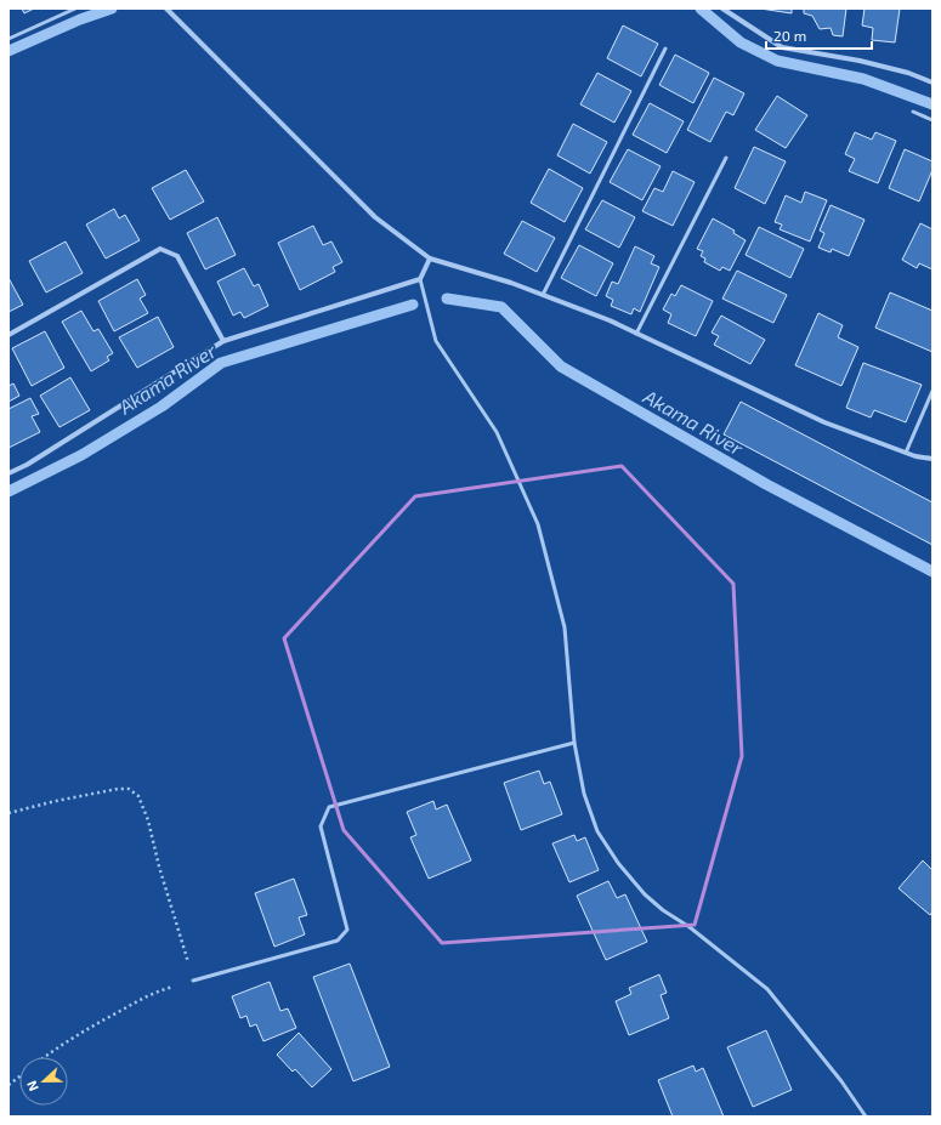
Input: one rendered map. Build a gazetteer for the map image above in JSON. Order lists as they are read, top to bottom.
{
  "water": ["Akama River"],
  "scale_bar": "20 m",
  "north": "left"
}
